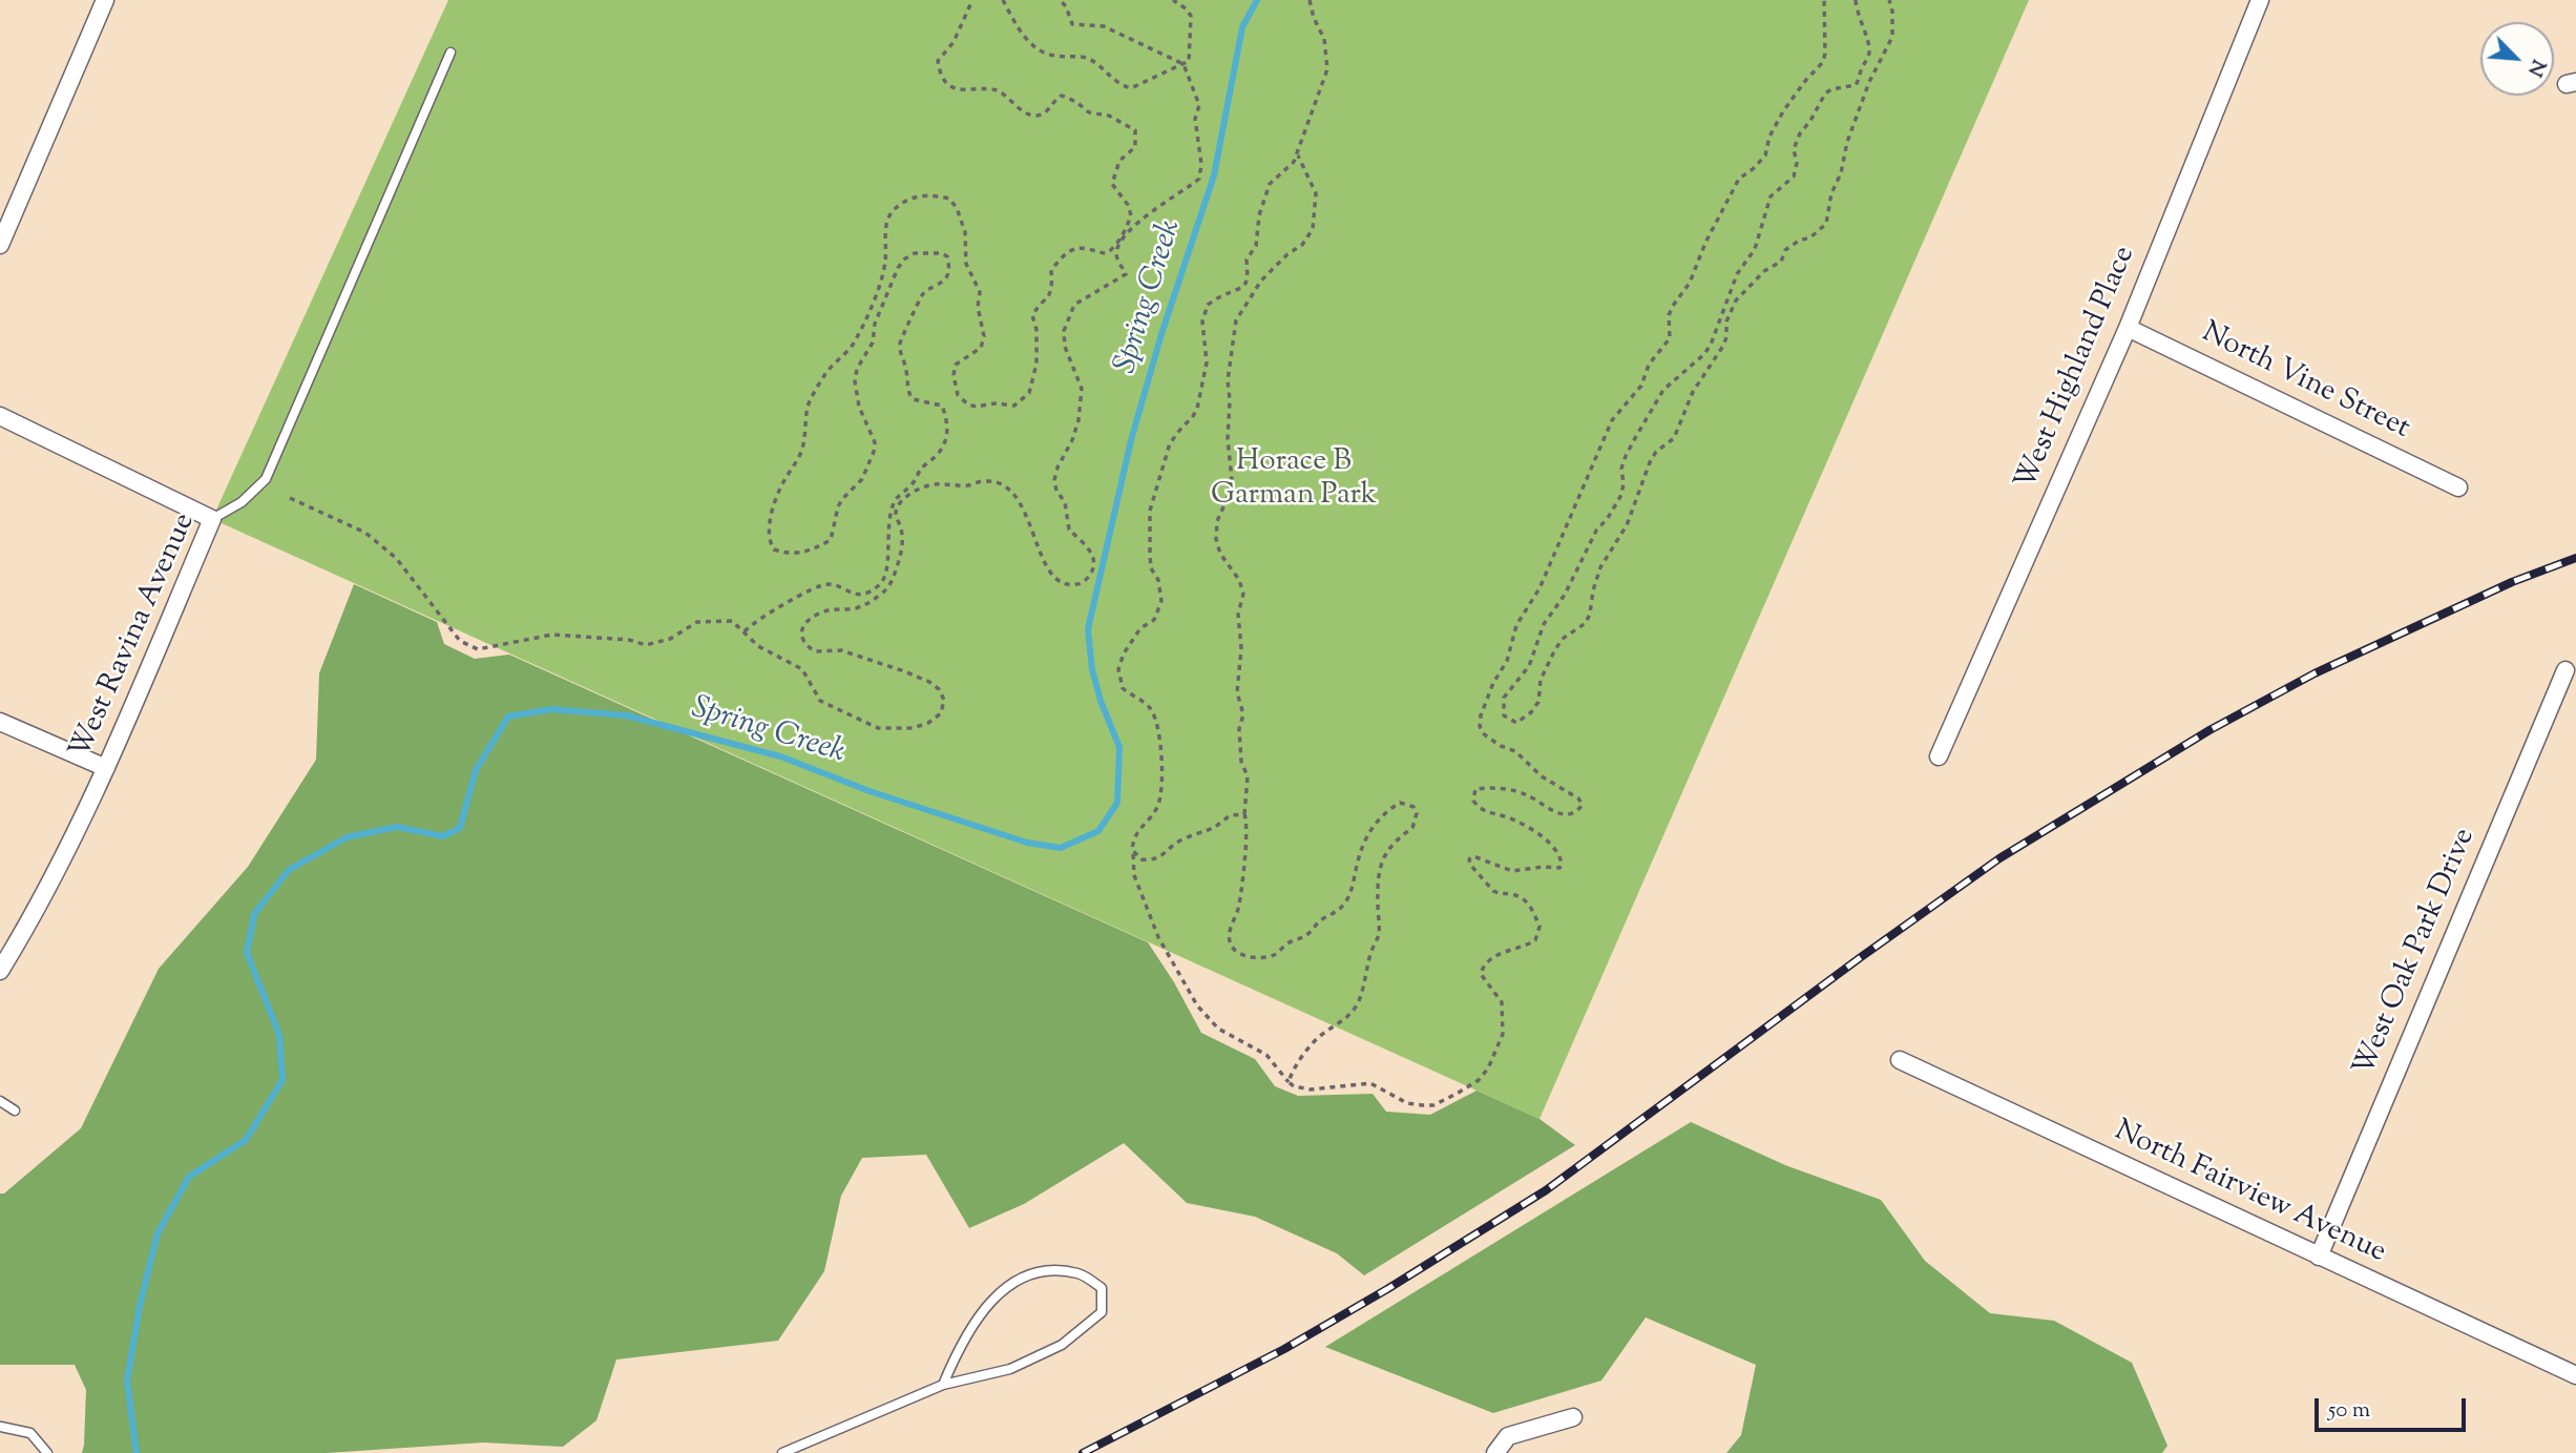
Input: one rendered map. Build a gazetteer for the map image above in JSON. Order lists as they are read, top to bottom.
{
  "streets": {
    "street": [
      "West Highland Place",
      "North Vine Street",
      "West Ravina Avenue",
      "West Oak Park Drive",
      "North Fairview Avenue"
    ]
  },
  "crossings": [
    ["West Highland Place", "North Vine Street"],
    ["West Oak Park Drive", "North Fairview Avenue"]
  ],
  "water": ["Spring Creek"],
  "parks": ["Horace B Garman Park"],
  "scale_bar": "50 m",
  "north": "bottom right"
}
